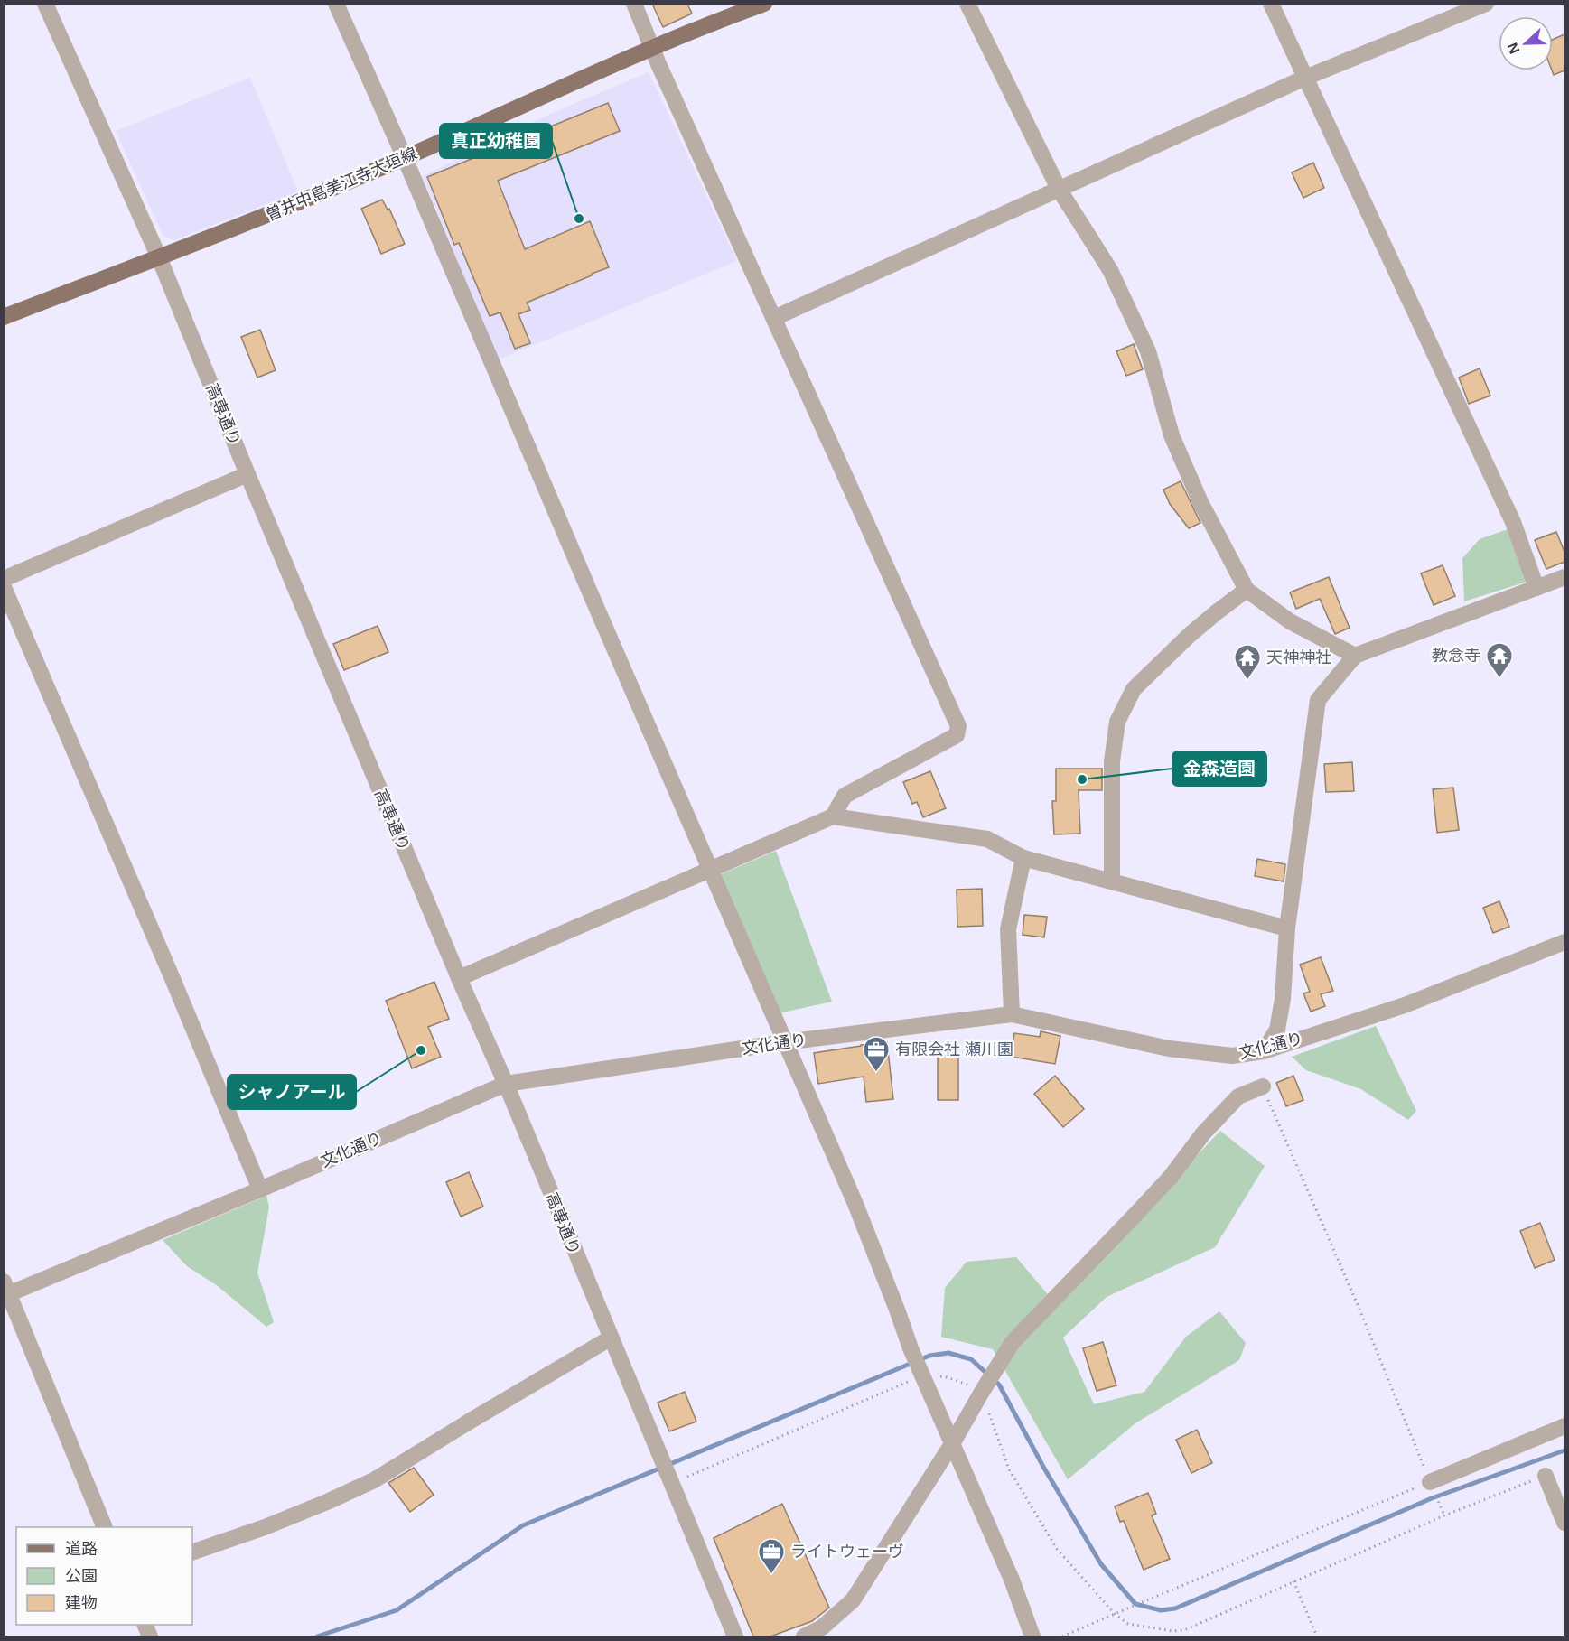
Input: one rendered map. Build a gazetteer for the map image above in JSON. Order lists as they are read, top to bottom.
{
  "streets": {
    "main road": ["曽井中島美江寺大垣線"],
    "street": ["高専通り", "文化通り"]
  },
  "crossings": [
    ["曽井中島美江寺大垣線", "高専通り"],
    ["高専通り", "文化通り"]
  ],
  "places": {
    "other": ["真正幼稚園", "金森造園", "シャノアール"],
    "temple": ["教念寺", "天神神社"],
    "office": ["有限会社 瀬川園", "ライトウェーヴ"]
  },
  "legend": ["道路", "公園", "建物"],
  "north": "left"
}
